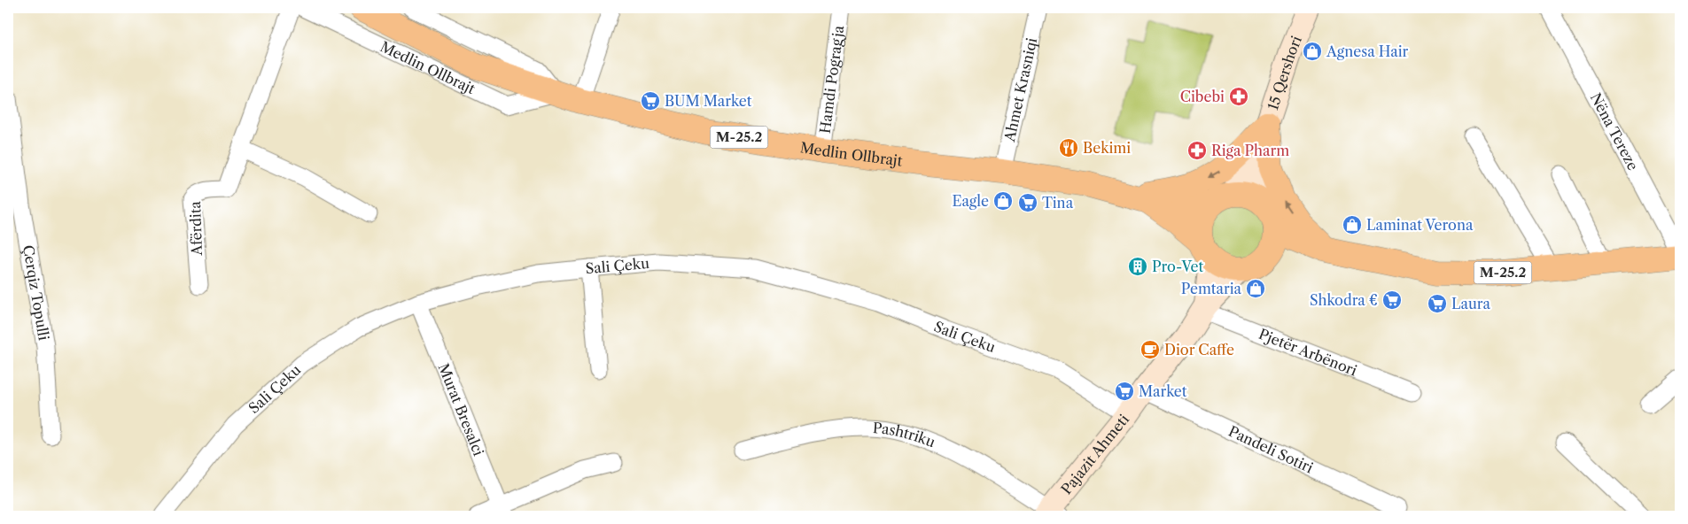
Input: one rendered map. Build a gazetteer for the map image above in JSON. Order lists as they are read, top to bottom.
{
  "streets": {
    "main road": ["Medlin Ollbrajt", "Nëna Tereze", "M-25.2"],
    "street": [
      "15 Qershori",
      "Hamdi Pogragja",
      "Ahmet Krasniqi",
      "Afërdita",
      "Sali Çeku",
      "Çerqiz Topulli",
      "Pjetër Arbënori",
      "Murat Bresalci",
      "Pashtriku",
      "Pandeli Sotiri",
      "Pajazit Ahmeti"
    ]
  },
  "crossings": [
    ["Medlin Ollbrajt", "15 Qershori"],
    ["Medlin Ollbrajt", "Hamdi Pogragja"],
    ["Medlin Ollbrajt", "Ahmet Krasniqi"],
    ["Medlin Ollbrajt", "Nëna Tereze"],
    ["Medlin Ollbrajt", "M-25.2"],
    ["Medlin Ollbrajt", "Pajazit Ahmeti"],
    ["15 Qershori", "Nëna Tereze"],
    ["15 Qershori", "M-25.2"],
    ["15 Qershori", "Pajazit Ahmeti"],
    ["Nëna Tereze", "M-25.2"],
    ["Nëna Tereze", "Pajazit Ahmeti"],
    ["M-25.2", "Pajazit Ahmeti"],
    ["Sali Çeku", "Murat Bresalci"],
    ["Sali Çeku", "Pajazit Ahmeti"],
    ["Pjetër Arbënori", "Pajazit Ahmeti"],
    ["Pashtriku", "Pajazit Ahmeti"],
    ["Pandeli Sotiri", "Pajazit Ahmeti"]
  ],
  "places": {
    "shop": [
      "Agnesa Hair",
      "Eagle",
      "Laminat Verona",
      "Pemtaria"
    ],
    "pharmacy": ["Cibebi", "Riga Pharm"],
    "supermarket": [
      "BUM Market",
      "Tina",
      "Shkodra €",
      "Laura",
      "Market"
    ],
    "restaurant": ["Bekimi"],
    "building": ["Pro-Vet"],
    "cafe": ["Dior Caffe"]
  }
}
